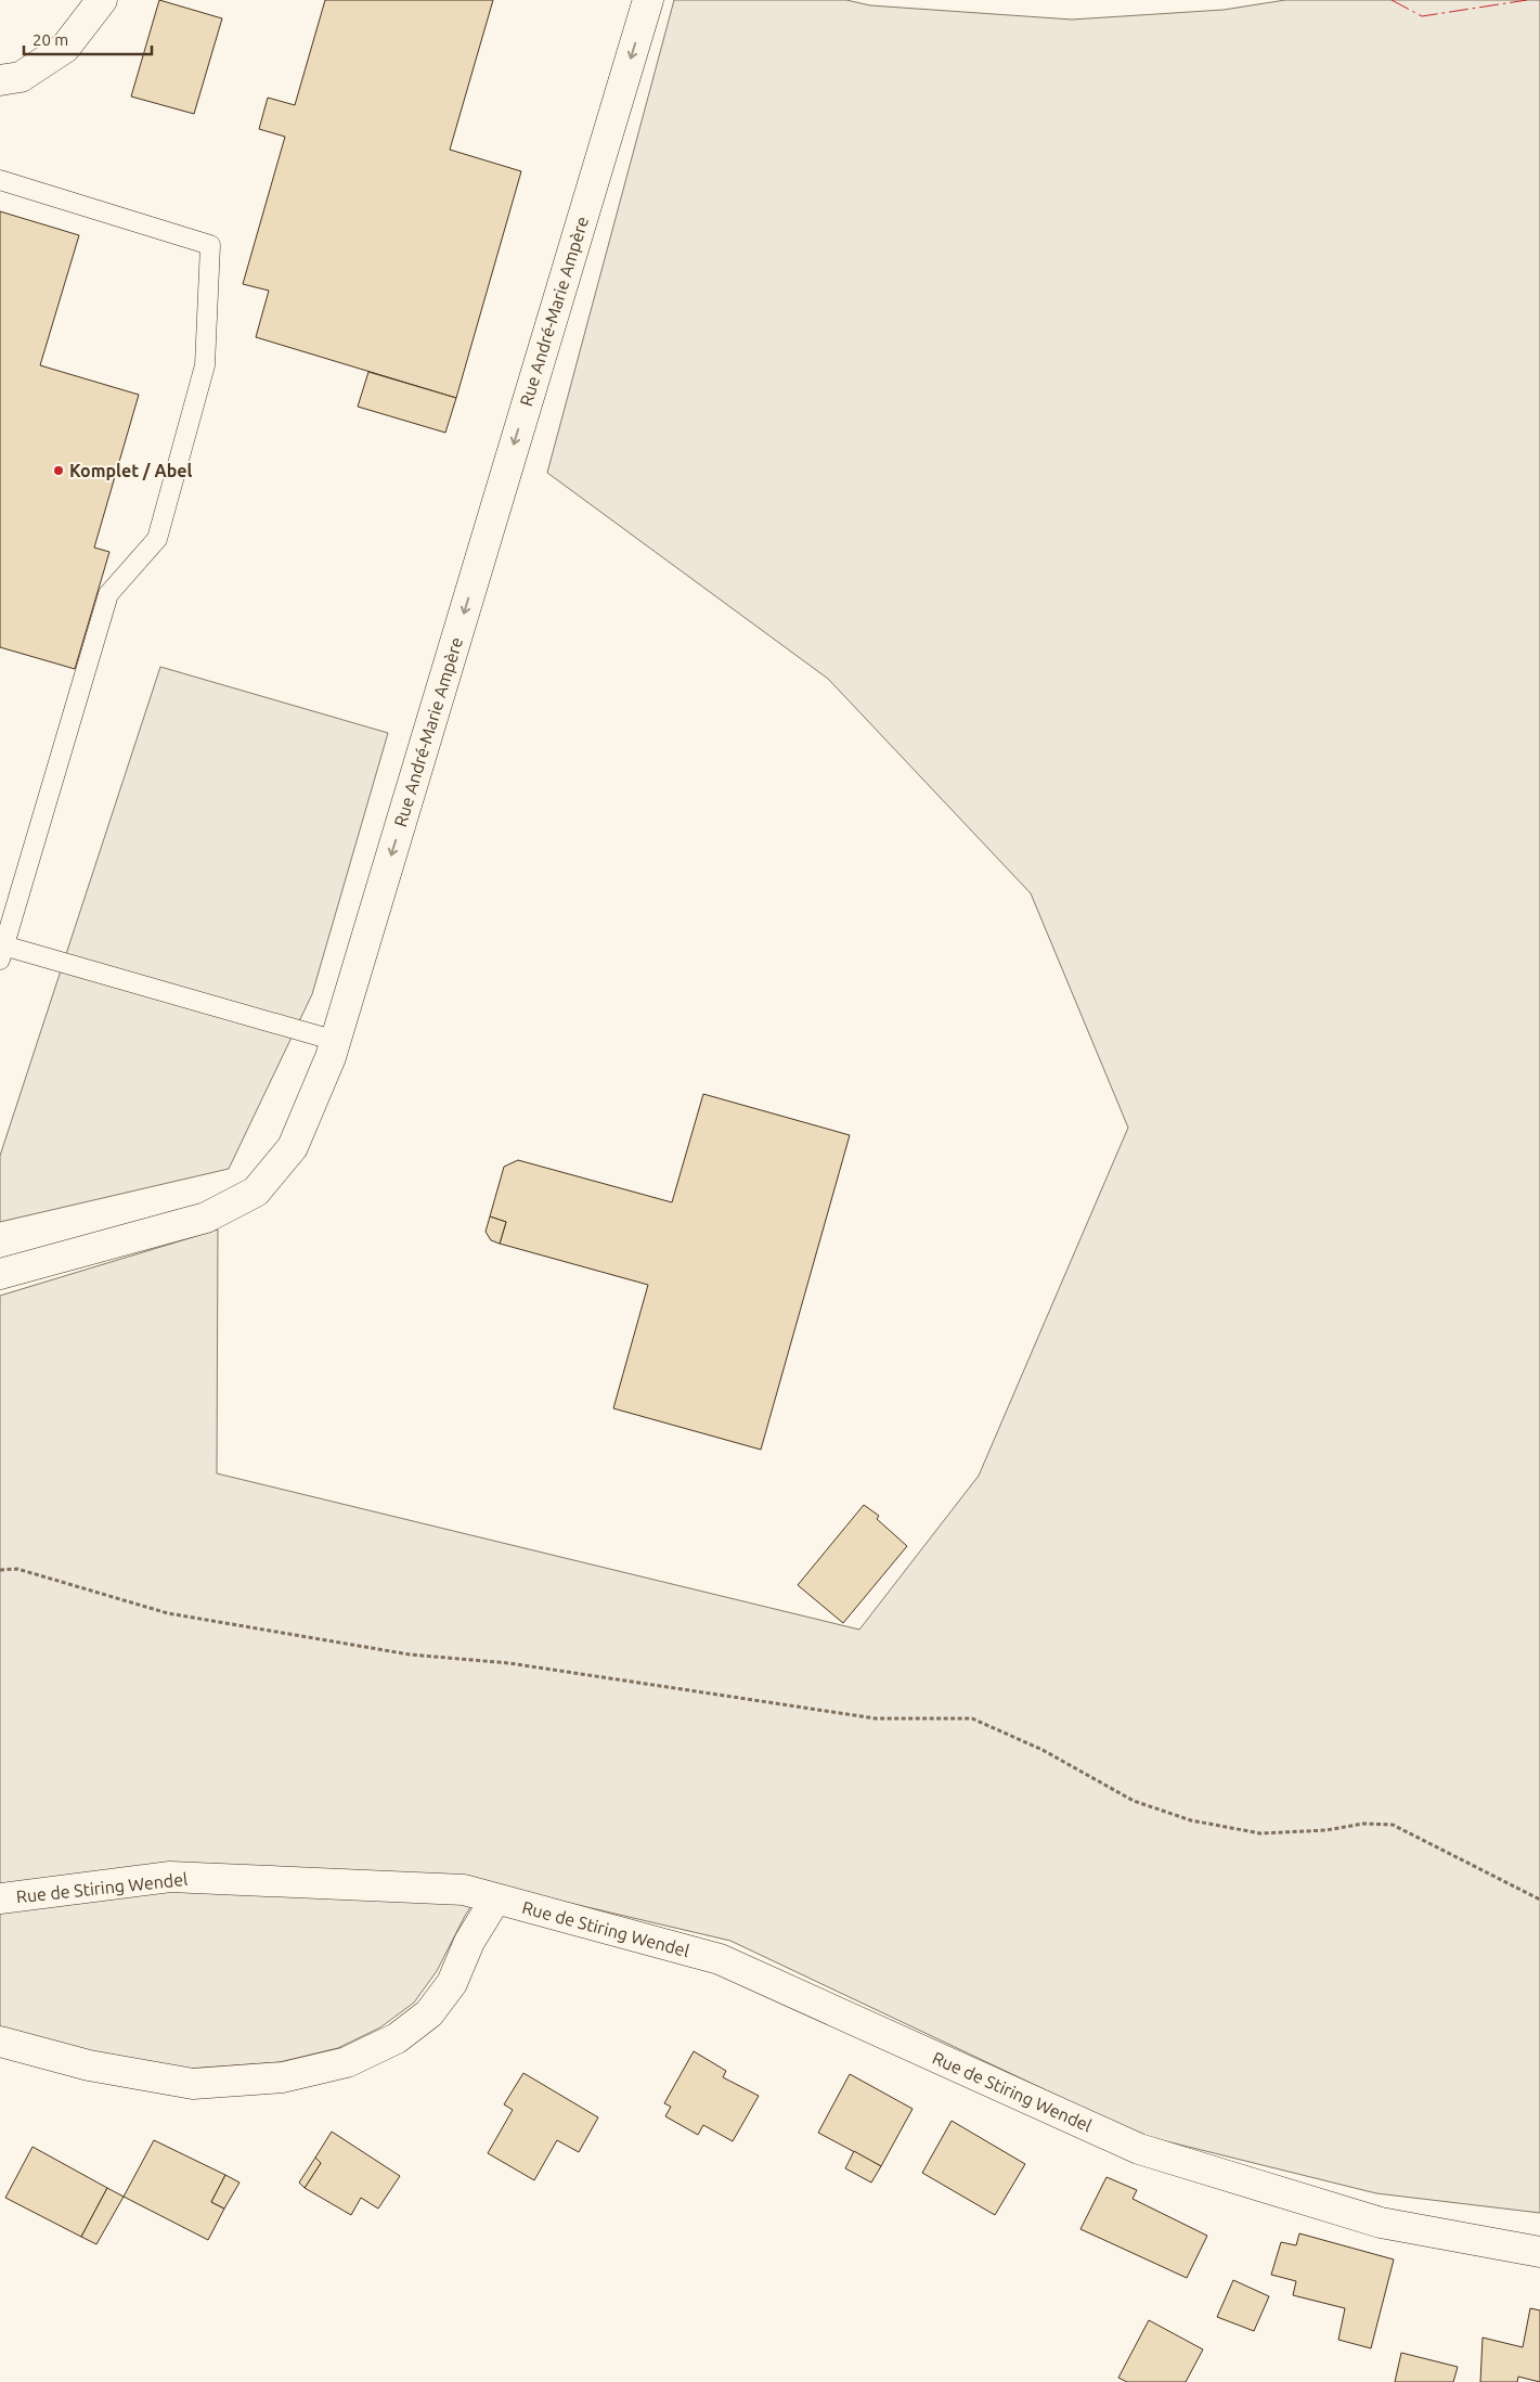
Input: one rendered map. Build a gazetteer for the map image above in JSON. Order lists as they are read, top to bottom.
{
  "streets": {
    "street": ["Rue André-Marie Ampère", "Rue de Stiring Wendel"]
  },
  "one_way": ["Rue André-Marie Ampère"],
  "places": ["Komplet / Abel"],
  "scale_bar": "20 m"
}
